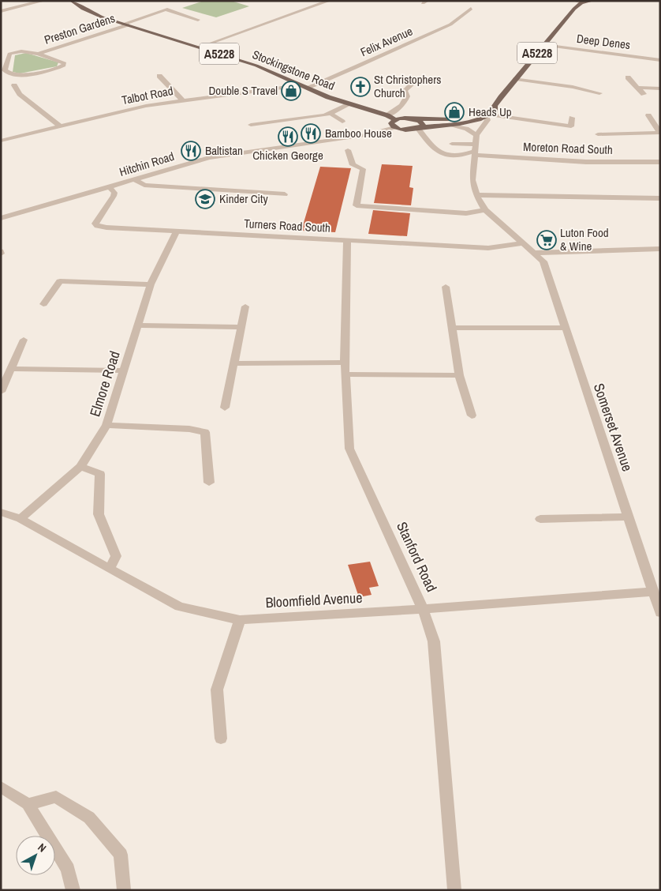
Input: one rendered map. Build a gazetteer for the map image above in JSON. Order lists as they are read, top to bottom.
{
  "streets": {
    "main road": ["A5228", "Stockingstone Road"],
    "street": [
      "Preston Gardens",
      "Felix Avenue",
      "Deep Denes",
      "Talbot Road",
      "Moreton Road South",
      "Hitchin Road",
      "Turners Road South",
      "Elmore Road",
      "Somerset Avenue",
      "Stanford Road",
      "Bloomfield Avenue"
    ]
  },
  "crossings": [
    ["Preston Gardens", "Stockingstone Road"],
    ["Felix Avenue", "Stockingstone Road"],
    ["Deep Denes", "A5228"],
    ["Stockingstone Road", "Talbot Road"],
    ["Hitchin Road", "Turners Road South"],
    ["Turners Road South", "Elmore Road"],
    ["Turners Road South", "Somerset Avenue"],
    ["Turners Road South", "Stanford Road"],
    ["Elmore Road", "Bloomfield Avenue"],
    ["Somerset Avenue", "Bloomfield Avenue"],
    ["Stanford Road", "Bloomfield Avenue"]
  ],
  "places": {
    "church": ["St Christophers Church"],
    "shop": ["Double S Travel", "Heads Up"],
    "restaurant": ["Bamboo House", "Chicken George", "Baltistan"],
    "school or university": ["Kinder City"],
    "supermarket": ["Luton Food & Wine"]
  },
  "north": "top right"
}
